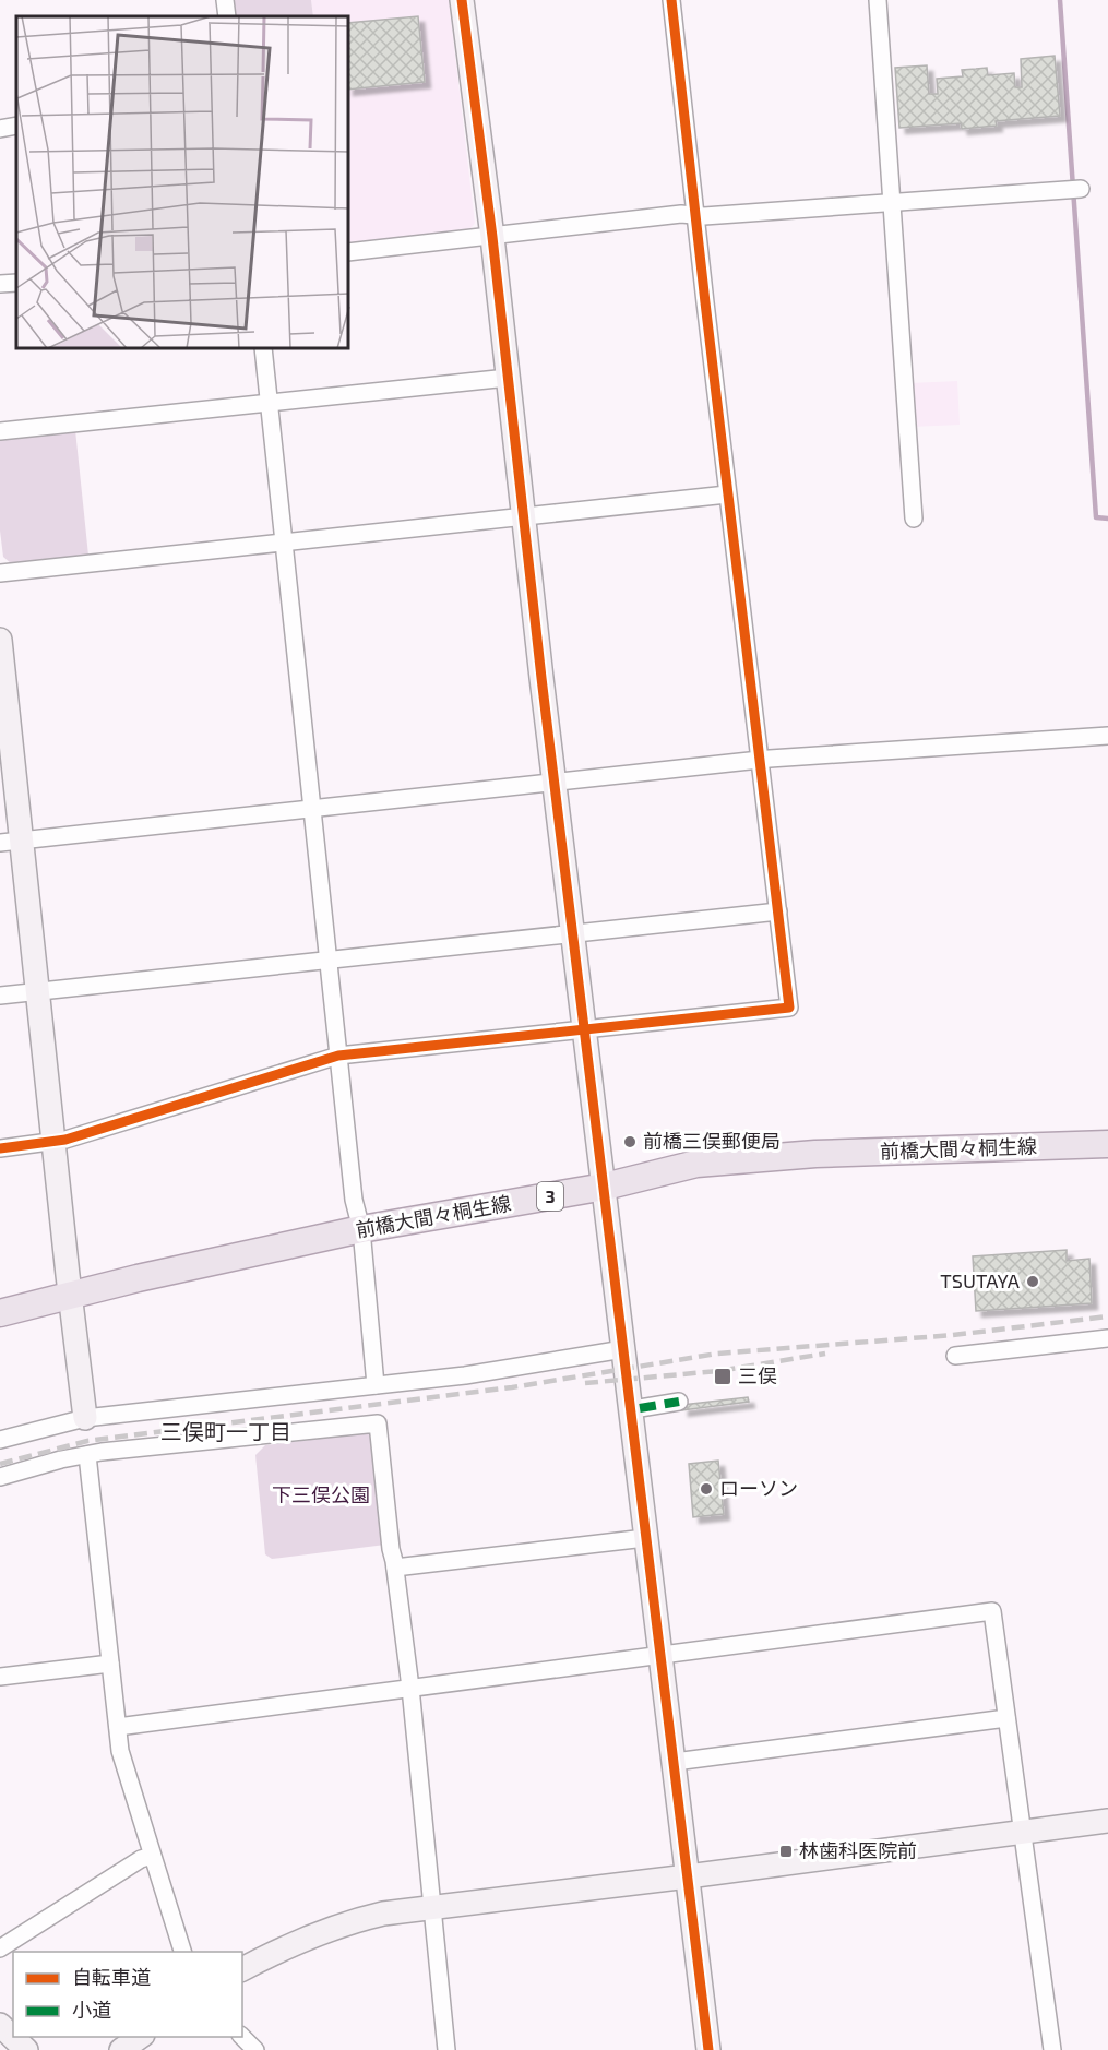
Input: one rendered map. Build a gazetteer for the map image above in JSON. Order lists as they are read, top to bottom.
{
  "streets": {
    "main road": ["前橋大間々桐生線", "3"]
  },
  "districts": ["三俣町一丁目"],
  "parks": ["下三俣公園"],
  "places": {
    "other": ["前橋三俣郵便局", "TSUTAYA", "ローソン"],
    "transit": ["三俣", "林歯科医院前"]
  },
  "legend": ["自転車道", "小道"]
}
